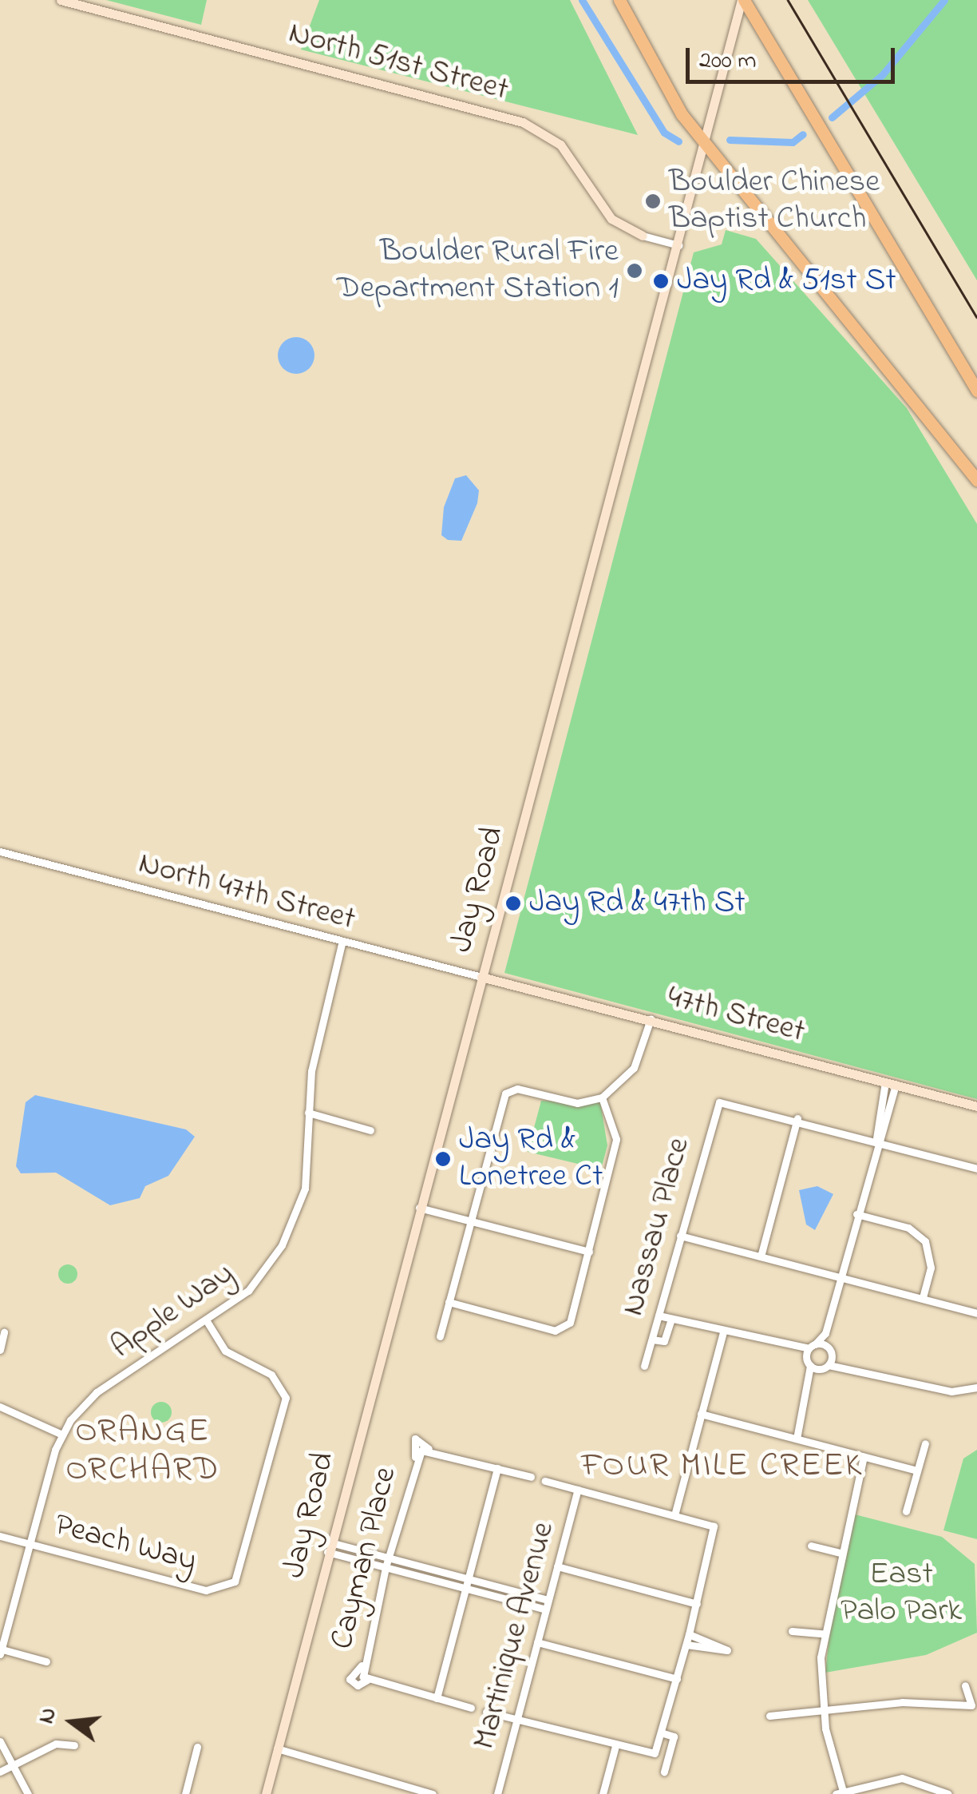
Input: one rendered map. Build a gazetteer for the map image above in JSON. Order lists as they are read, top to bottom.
{
  "streets": {
    "street": [
      "North 51st Street",
      "Jay Road",
      "North 47th Street",
      "47th Street",
      "Nassau Place",
      "Apple Way",
      "Peach Way",
      "Cayman Place",
      "Martinique Avenue"
    ]
  },
  "crossings": [
    ["North 51st Street", "Jay Road"],
    ["Jay Road", "North 47th Street"],
    ["Jay Road", "47th Street"],
    ["North 47th Street", "47th Street"],
    ["North 47th Street", "Apple Way"],
    ["Apple Way", "Peach Way"]
  ],
  "districts": ["ORANGE ORCHARD", "FOUR MILE CREEK"],
  "parks": ["East Palo Park"],
  "places": [
    "Boulder Chinese Baptist Church",
    "Boulder Rural Fire Department Station 1",
    "Jay Rd & 51st St",
    "Jay Rd & 47th St",
    "Jay Rd & Lonetree Ct"
  ],
  "scale_bar": "200 m",
  "north": "left"
}
